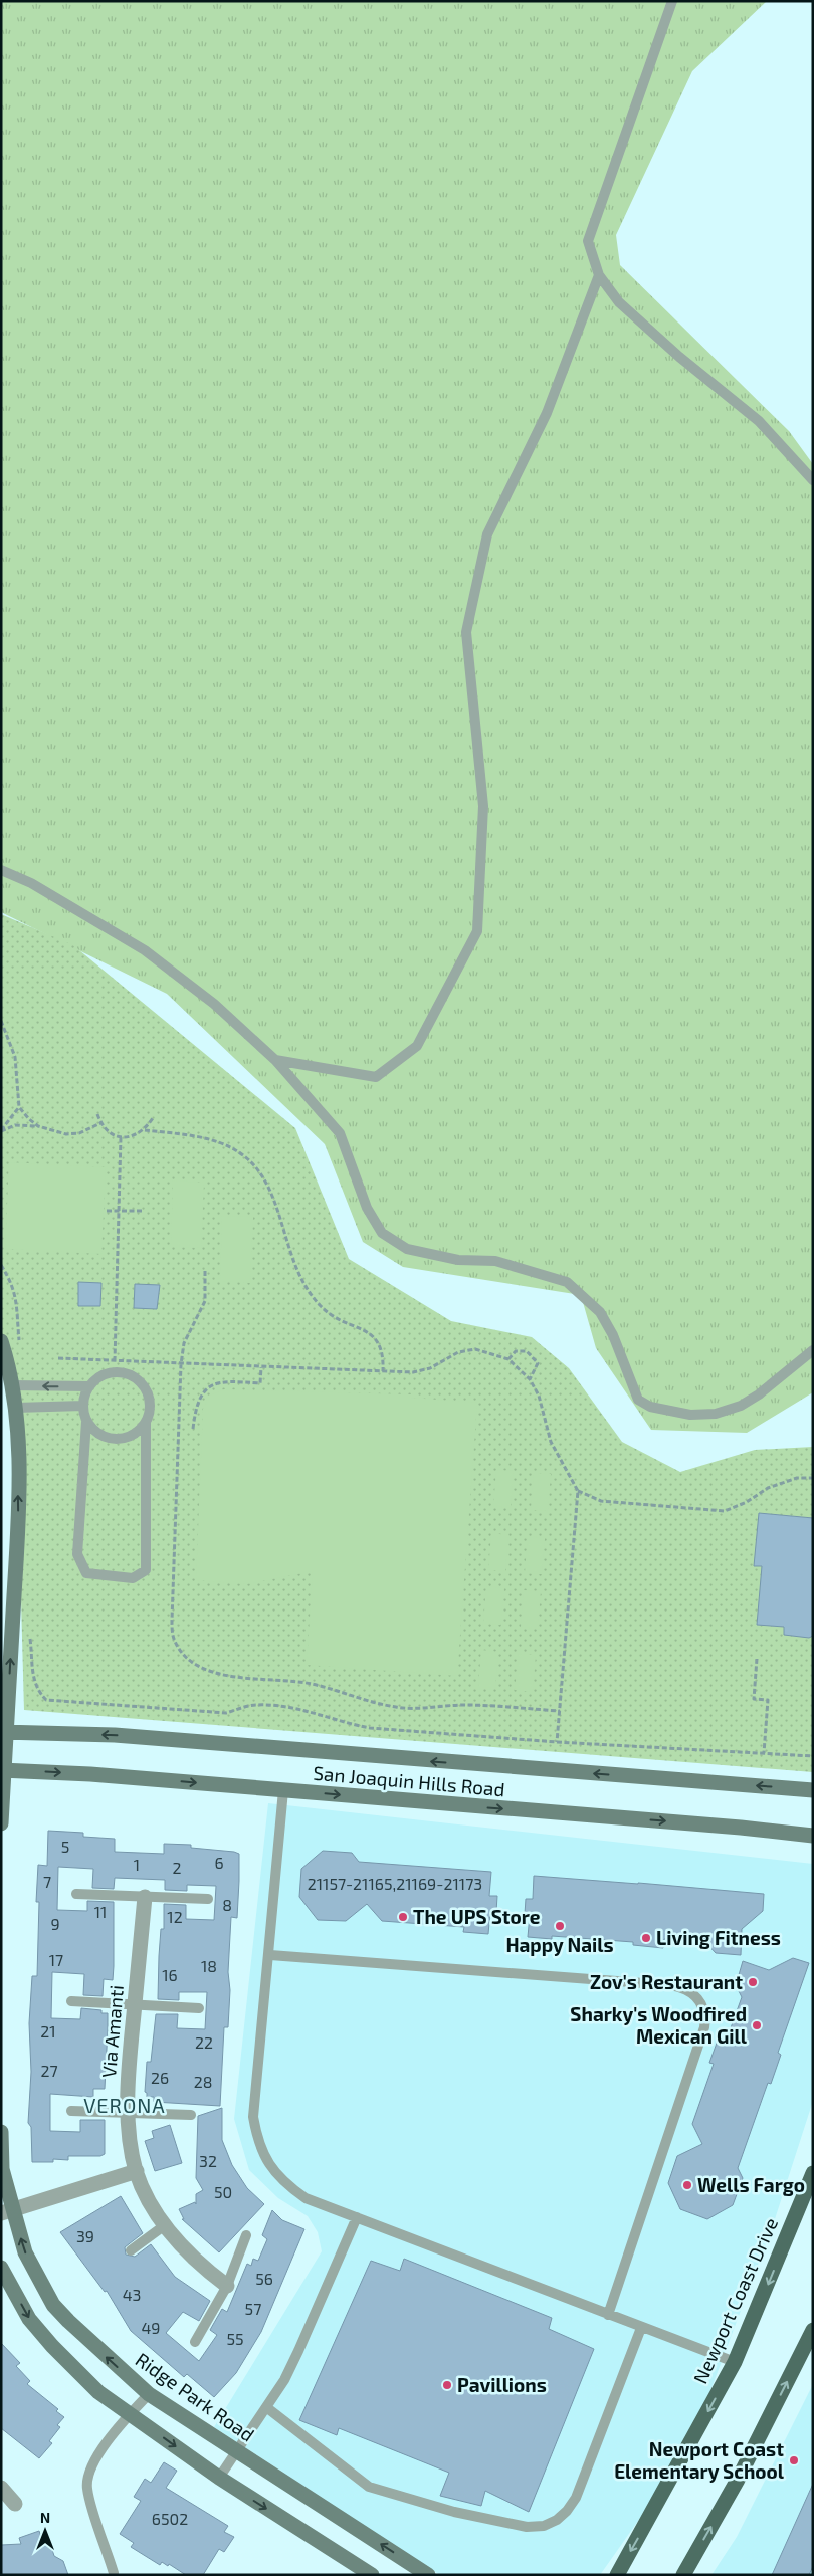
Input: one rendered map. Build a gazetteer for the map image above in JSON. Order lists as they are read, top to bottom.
{
  "streets": {
    "main road": ["Newport Coast Drive"],
    "street": ["San Joaquin Hills Road", "Via Amanti", "Ridge Park Road"]
  },
  "districts": ["VERONA"],
  "places": [
    "The UPS Store",
    "Happy Nails",
    "Living Fitness",
    "Zov's Restaurant",
    "Sharky's Woodfired Mexican Gill",
    "Wells Fargo",
    "Pavillions",
    "Newport Coast Elementary School"
  ],
  "house_numbers": [
    "5",
    "6",
    "1",
    "2",
    "7",
    "21157-21165,21169-21173",
    "8",
    "11",
    "12",
    "9",
    "17",
    "18",
    "16",
    "21",
    "22",
    "27",
    "26",
    "28",
    "32",
    "50",
    "39",
    "56",
    "43",
    "57",
    "49",
    "55",
    "6502"
  ],
  "north": "top"
}
